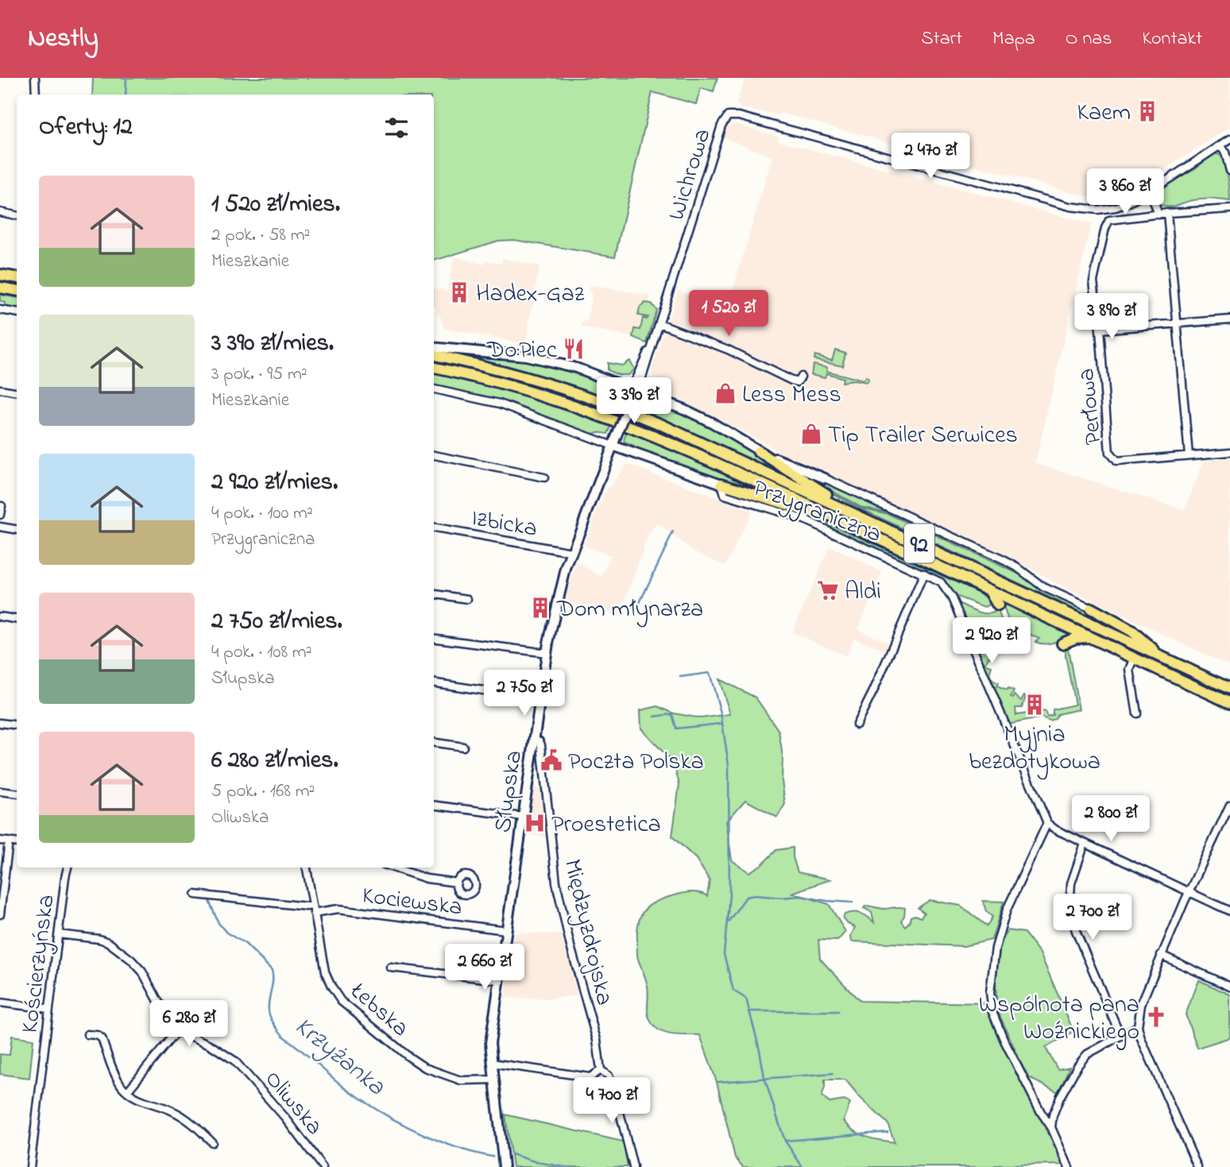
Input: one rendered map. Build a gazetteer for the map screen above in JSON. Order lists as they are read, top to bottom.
{
  "streets": {
    "main road": ["92"],
    "street": [
      "Wichrowa",
      "Perłowa",
      "Przygraniczna",
      "Izbicka",
      "Słupska",
      "Kociewska",
      "Międzyzdrojska",
      "Kościerzyńska",
      "Łebska",
      "Oliwska"
    ]
  },
  "crossings": [
    ["Wichrowa", "Słupska"],
    ["Izbicka", "Słupska"],
    ["Słupska", "Kociewska"],
    ["Słupska", "Międzyzdrojska"],
    ["Słupska", "Łebska"],
    ["Kociewska", "Łebska"],
    ["Kościerzyńska", "Oliwska"]
  ],
  "water": ["Krzyżanka"],
  "places": {
    "building": [
      "Kaem",
      "Hadex-Gaz",
      "Dom młynarza",
      "Myjnia bezdotykowa"
    ],
    "restaurant": ["Do:Piec"],
    "shop": ["Less Mess", "Tip Trailer Serwices"],
    "supermarket": ["Aldi"],
    "public building": ["Poczta Polska"],
    "hospital": ["Proestetica"],
    "church": ["Wspólnota pana Woźnickiego"]
  },
  "page": {
    "header": "Nestly",
    "nav": [
      "Start",
      "Mapa",
      "O nas",
      "Kontakt"
    ],
    "heading": "Oferty: 12",
    "price": [
      "2 470 zł",
      "3 860 zł",
      "1 520 zł",
      "3 890 zł",
      "3 390 zł",
      "2 920 zł",
      "2 750 zł",
      "2 800 zł",
      "2 700 zł",
      "2 660 zł",
      "6 280 zł",
      "4 700 zł"
    ],
    "list": [
      {
        "name": "1 520 zł/mies.",
        "note": "2 pok. · 58 m² · Mieszkanie"
      },
      {
        "name": "3 390 zł/mies.",
        "note": "3 pok. · 95 m² · Mieszkanie"
      },
      {
        "name": "2 920 zł/mies.",
        "note": "4 pok. · 100 m² · Przygraniczna"
      },
      {
        "name": "2 750 zł/mies.",
        "note": "4 pok. · 108 m² · Słupska"
      },
      {
        "name": "6 280 zł/mies.",
        "note": "5 pok. · 168 m² · Oliwska"
      }
    ]
  }
}
